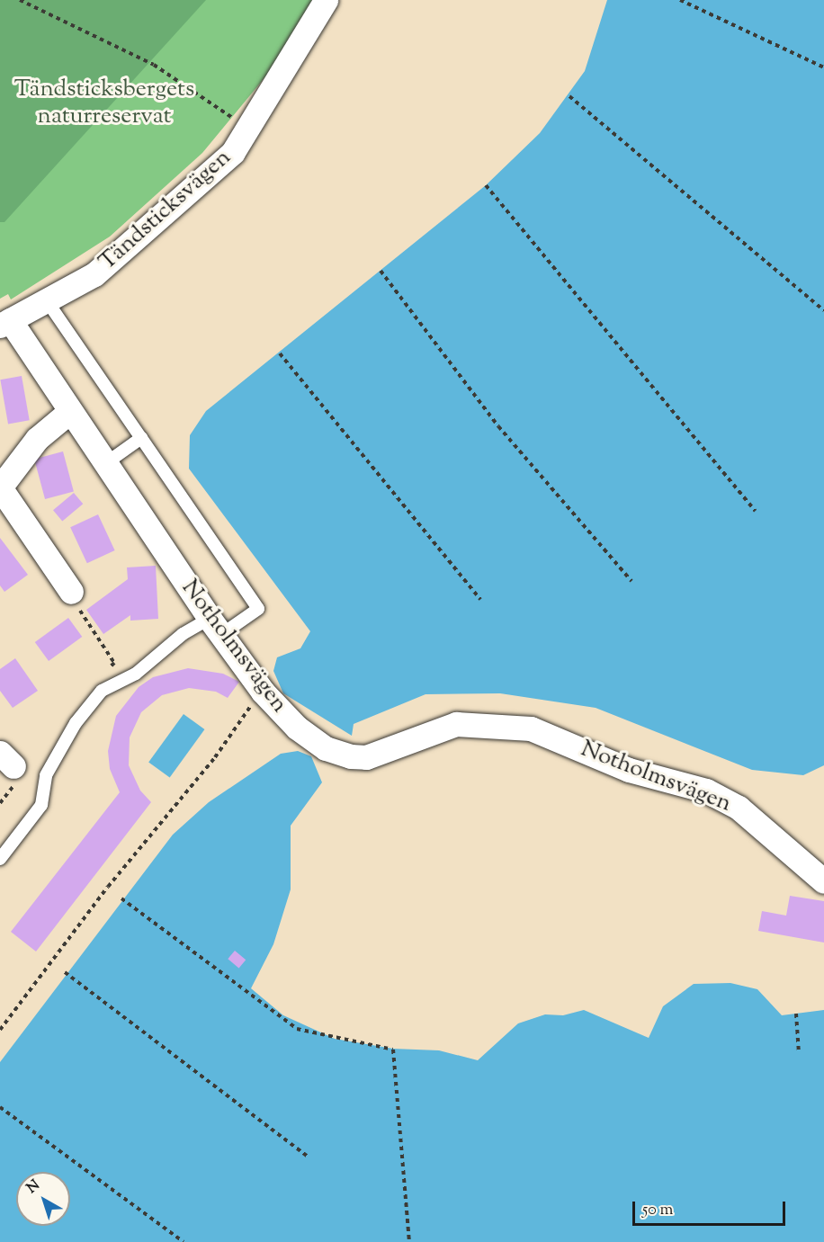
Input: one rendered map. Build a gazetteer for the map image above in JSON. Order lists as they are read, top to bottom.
{
  "streets": {
    "street": ["Tändsticksvägen", "Notholmsvägen"]
  },
  "crossings": [
    ["Tändsticksvägen", "Notholmsvägen"]
  ],
  "parks": ["Tändsticksbergets naturreservat"],
  "scale_bar": "50 m",
  "north": "top left"
}
